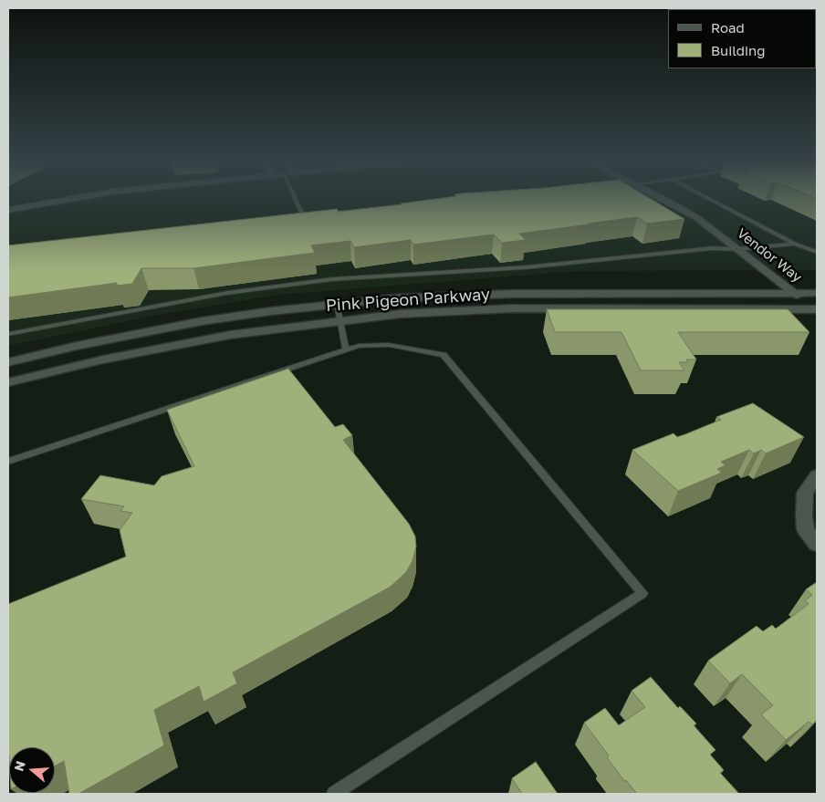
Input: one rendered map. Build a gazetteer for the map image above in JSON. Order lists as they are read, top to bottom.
{
  "streets": {
    "street": ["Vendor Way", "Pink Pigeon Parkway"]
  },
  "crossings": [
    ["Vendor Way", "Pink Pigeon Parkway"]
  ],
  "legend": ["Road", "Building"],
  "north": "left"
}
